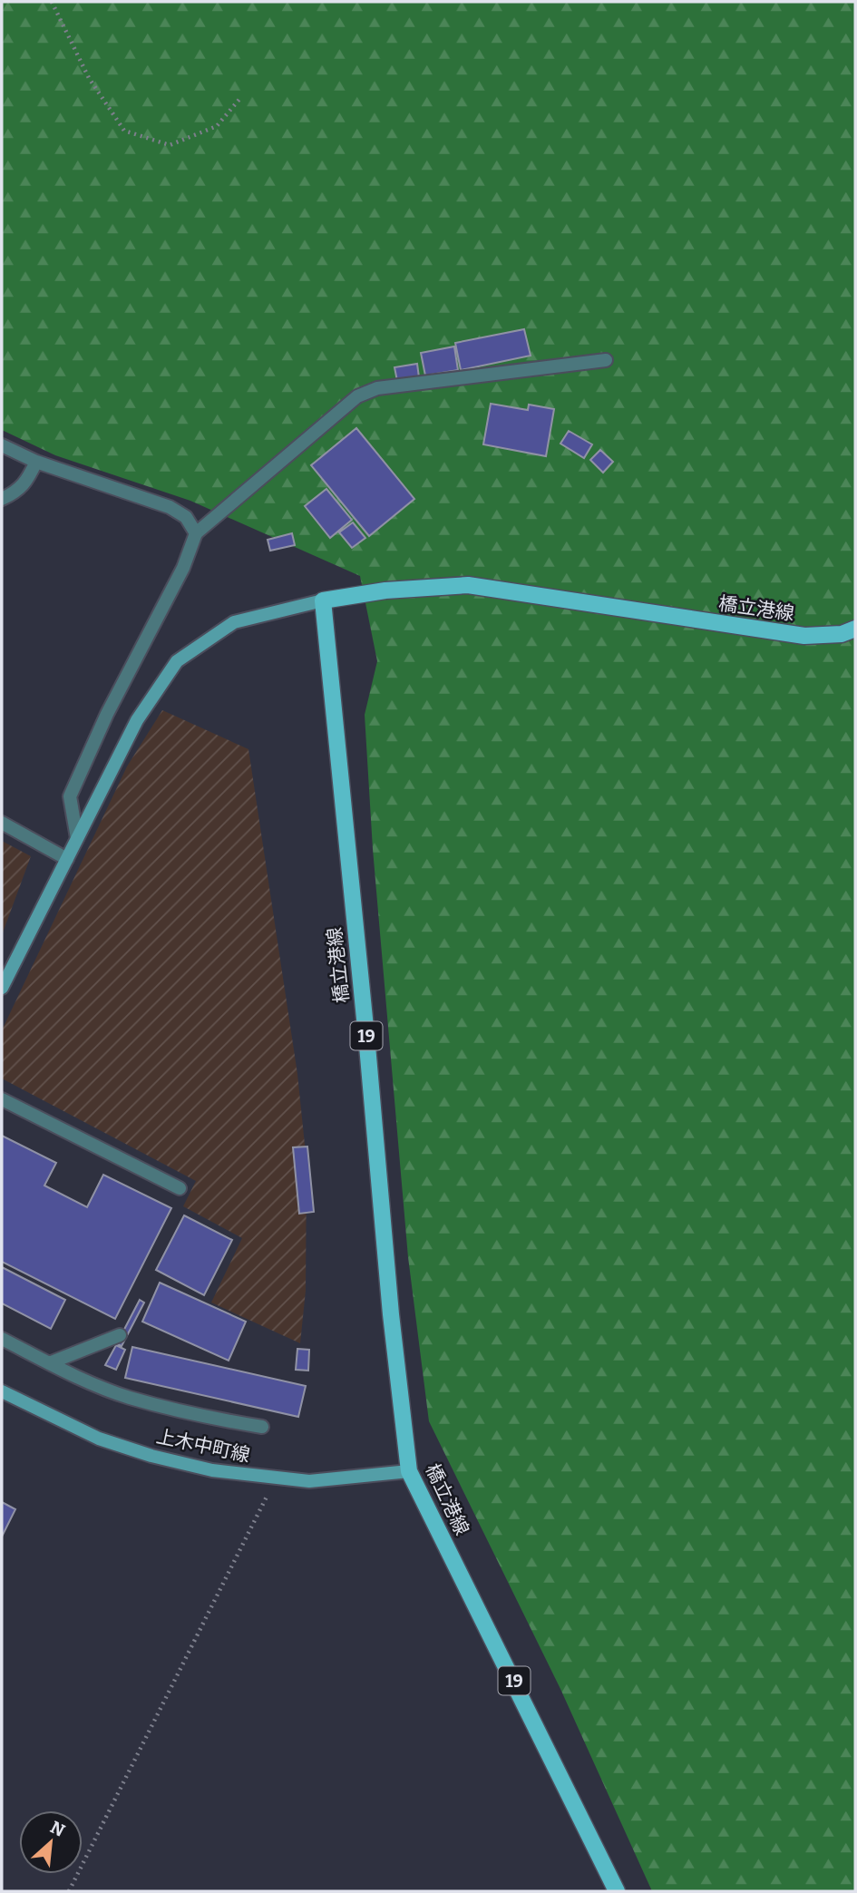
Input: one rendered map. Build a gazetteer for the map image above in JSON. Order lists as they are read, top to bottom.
{
  "streets": {
    "main road": ["橋立港線", "19"],
    "street": ["上木中町線"]
  },
  "crossings": [
    ["橋立港線", "上木中町線"]
  ],
  "north": "top right"
}
